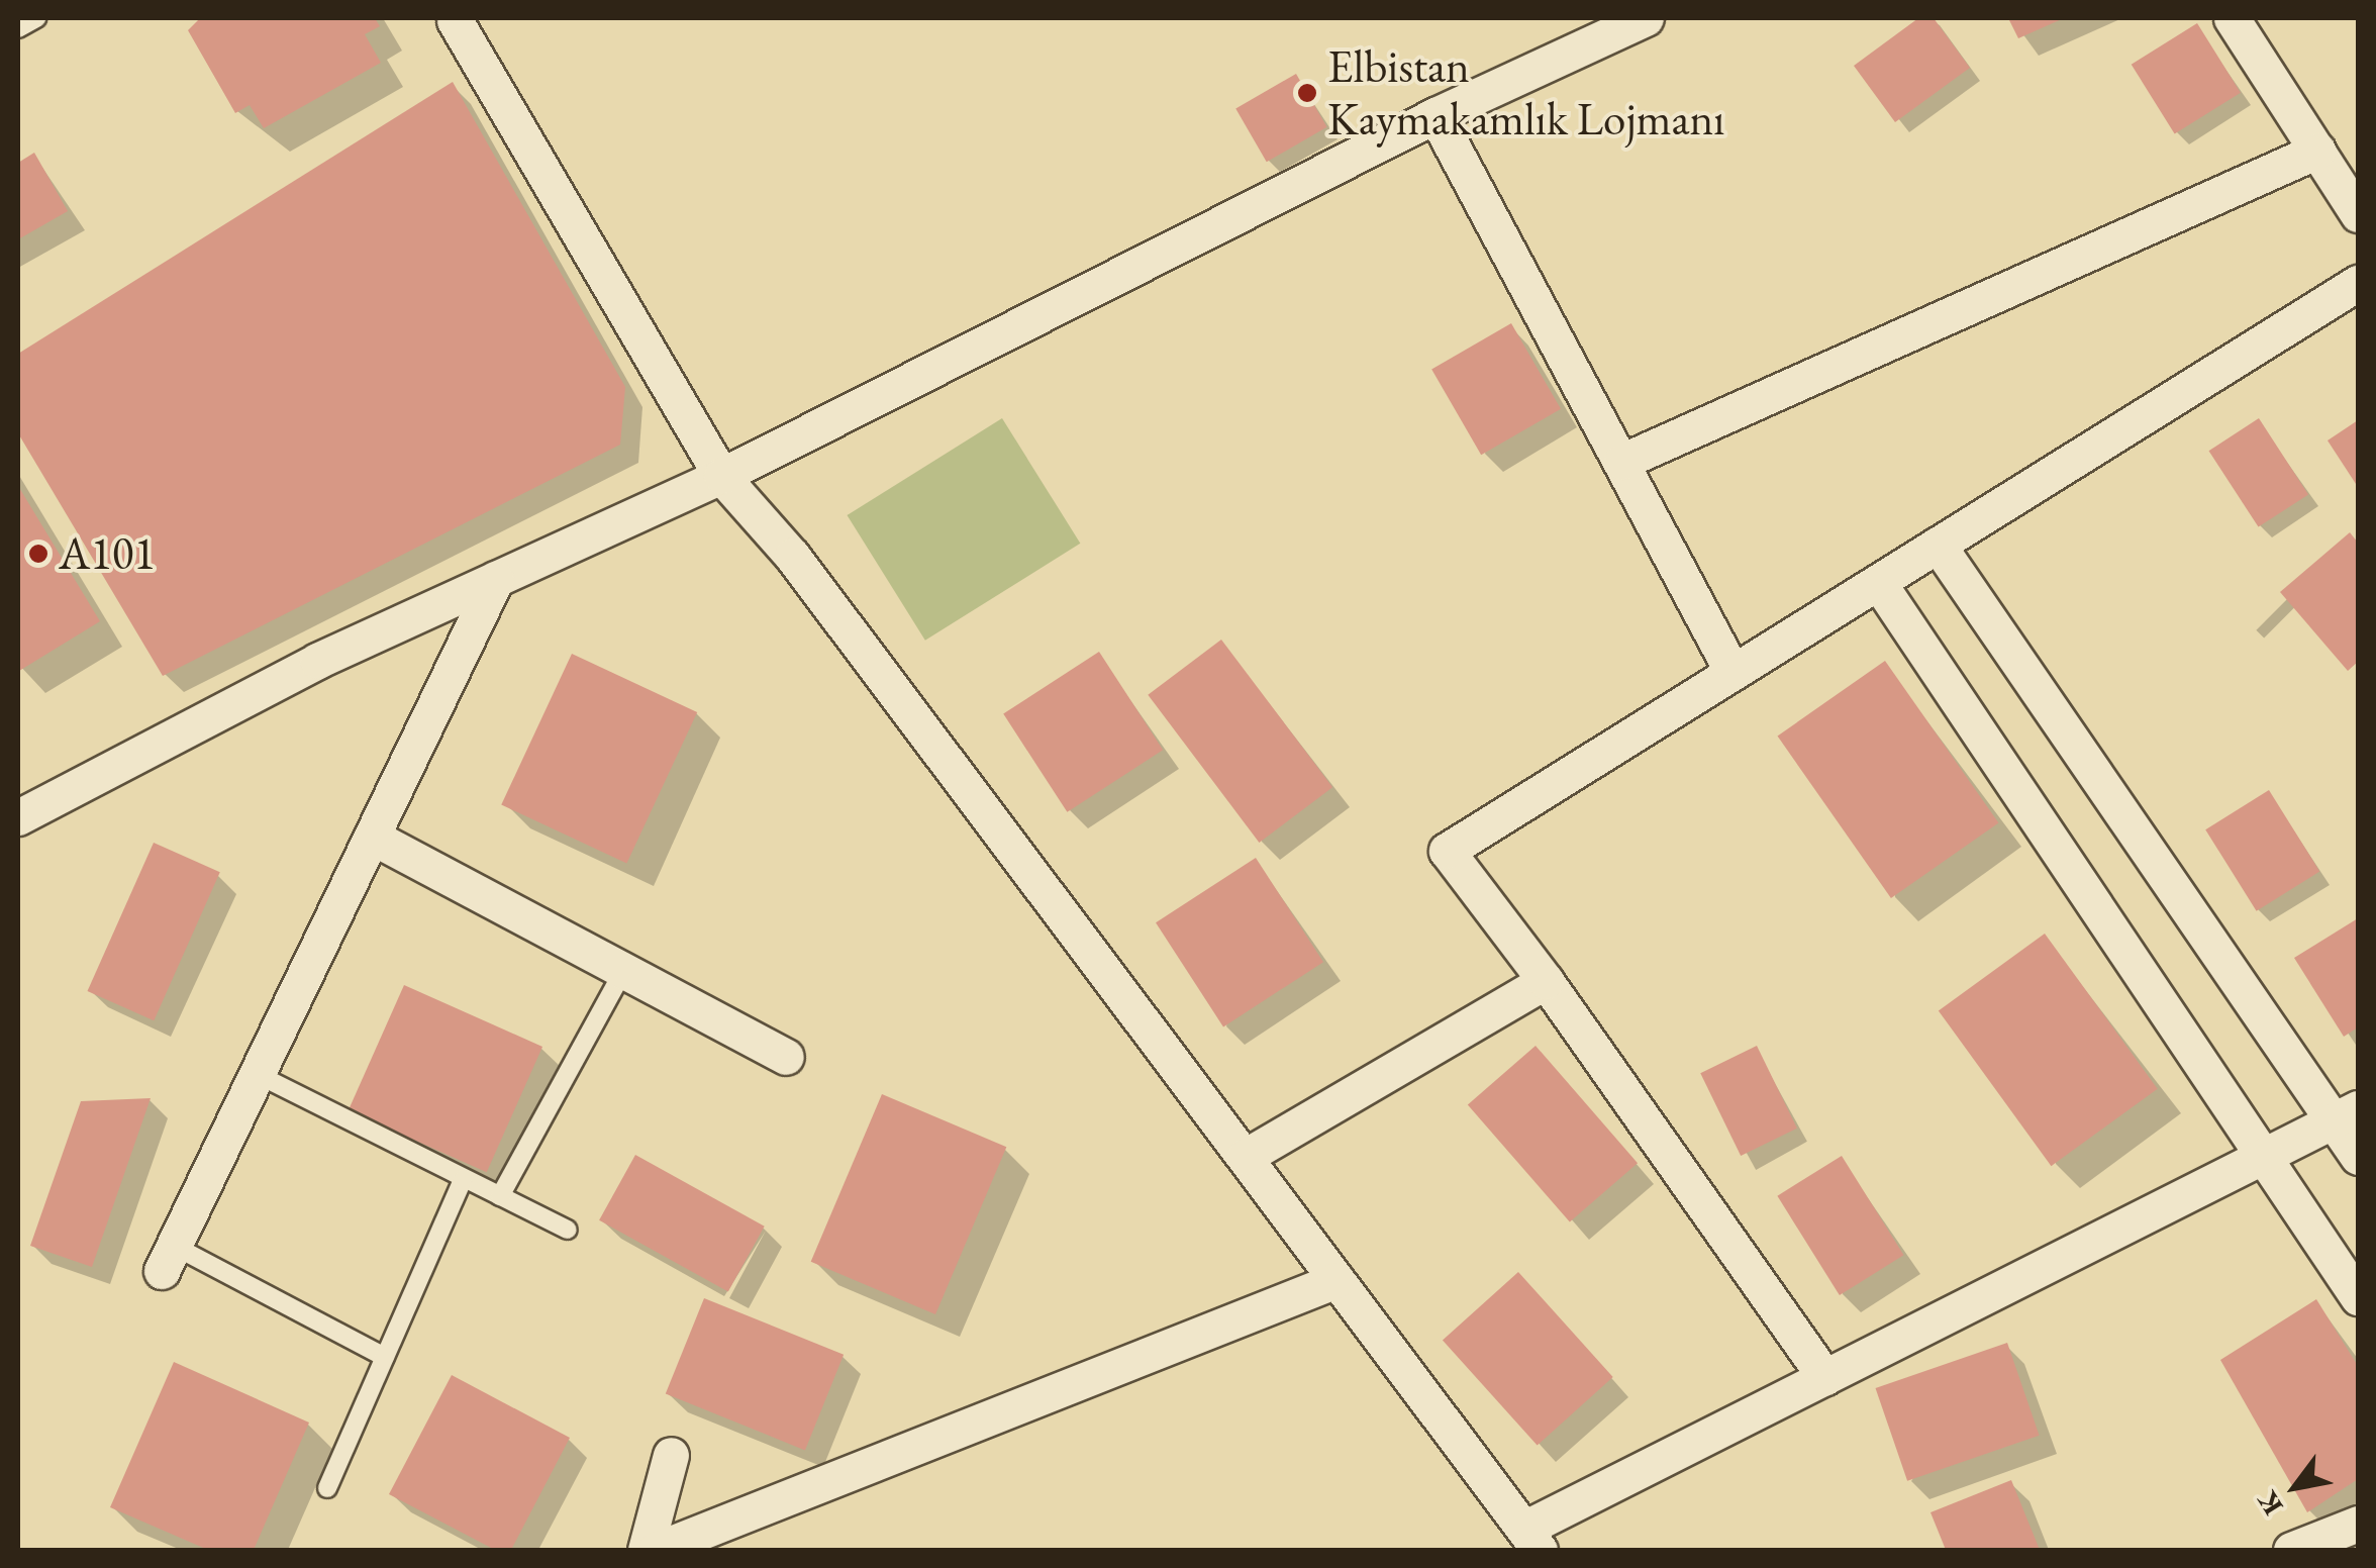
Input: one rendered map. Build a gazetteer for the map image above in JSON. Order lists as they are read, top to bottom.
{
  "places": ["Elbistan Kaymakamlık Lojmanı", "A101"],
  "north": "bottom left"
}
